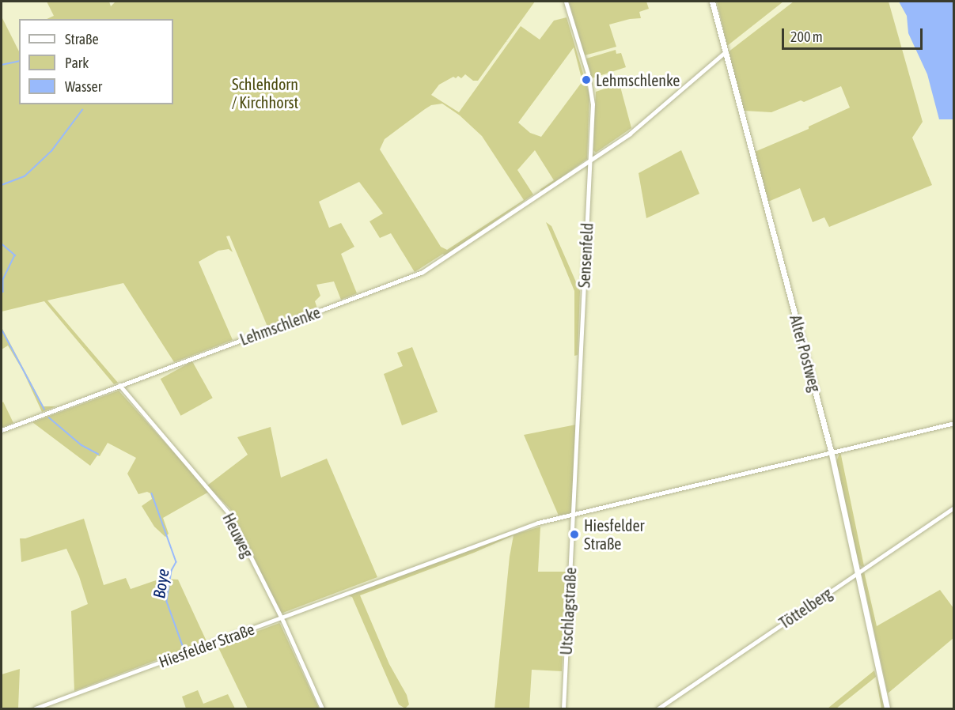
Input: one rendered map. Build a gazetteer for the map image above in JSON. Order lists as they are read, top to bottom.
{
  "streets": {
    "main road": ["Alter Postweg"],
    "street": [
      "Sensenfeld",
      "Lehmschlenke",
      "Heuweg",
      "Töttelberg",
      "Utschlagstraße",
      "Hiesfelder Straße"
    ]
  },
  "crossings": [
    ["Sensenfeld", "Lehmschlenke"],
    ["Sensenfeld", "Utschlagstraße"],
    ["Sensenfeld", "Hiesfelder Straße"],
    ["Lehmschlenke", "Alter Postweg"],
    ["Lehmschlenke", "Heuweg"],
    ["Alter Postweg", "Töttelberg"],
    ["Alter Postweg", "Hiesfelder Straße"],
    ["Heuweg", "Hiesfelder Straße"],
    ["Utschlagstraße", "Hiesfelder Straße"]
  ],
  "water": ["Boye"],
  "parks": ["Schlehdorn / Kirchhorst"],
  "places": ["Lehmschlenke", "Hiesfelder Straße"],
  "legend": ["Straße", "Park", "Wasser"],
  "scale_bar": "200 m"
}
